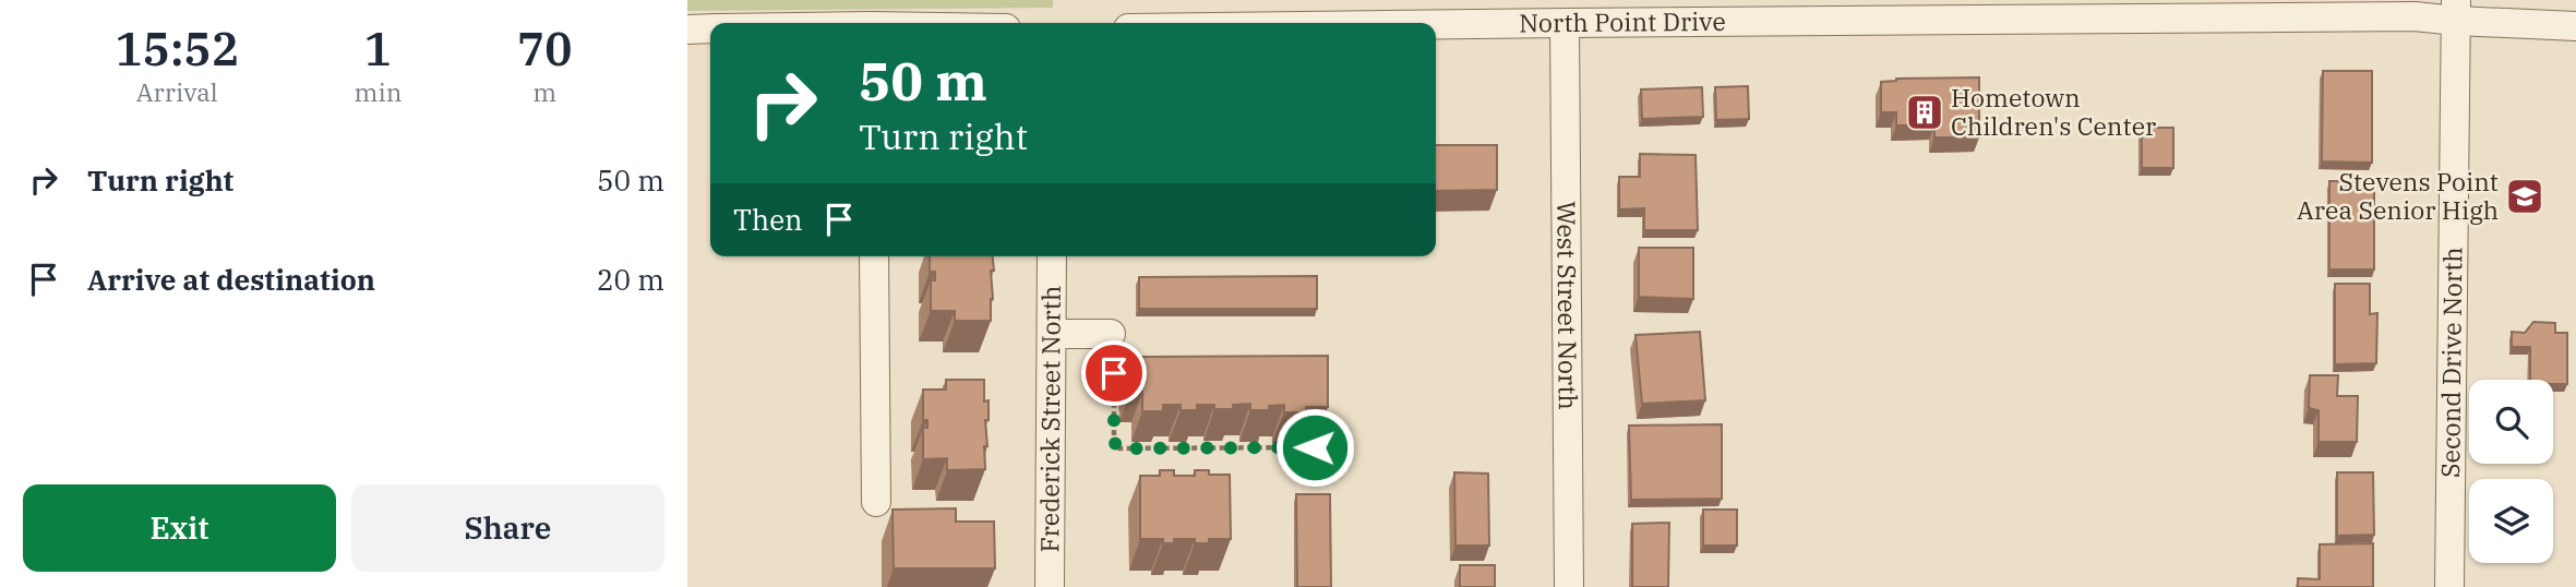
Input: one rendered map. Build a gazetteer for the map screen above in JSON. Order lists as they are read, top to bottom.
{
  "streets": {
    "street": [
      "North Point Drive",
      "West Street North",
      "Second Drive North",
      "Frederick Street North"
    ]
  },
  "crossings": [
    ["North Point Drive", "West Street North"],
    ["North Point Drive", "Second Drive North"]
  ],
  "places": {
    "building": ["Hometown Children's Center"],
    "school or university": ["Stevens Point Area Senior High"]
  },
  "page": {
    "eta": [
      "15:52",
      "Arrival",
      "1",
      "min",
      "70",
      "m"
    ],
    "turn": ["50 m", "Turn right"],
    "list": [
      {
        "name": "Turn right",
        "value": "50 m"
      },
      {
        "name": "Arrive at destination",
        "value": "20 m"
      }
    ],
    "then": "Then",
    "buttons": ["Exit", "Share"]
  }
}
